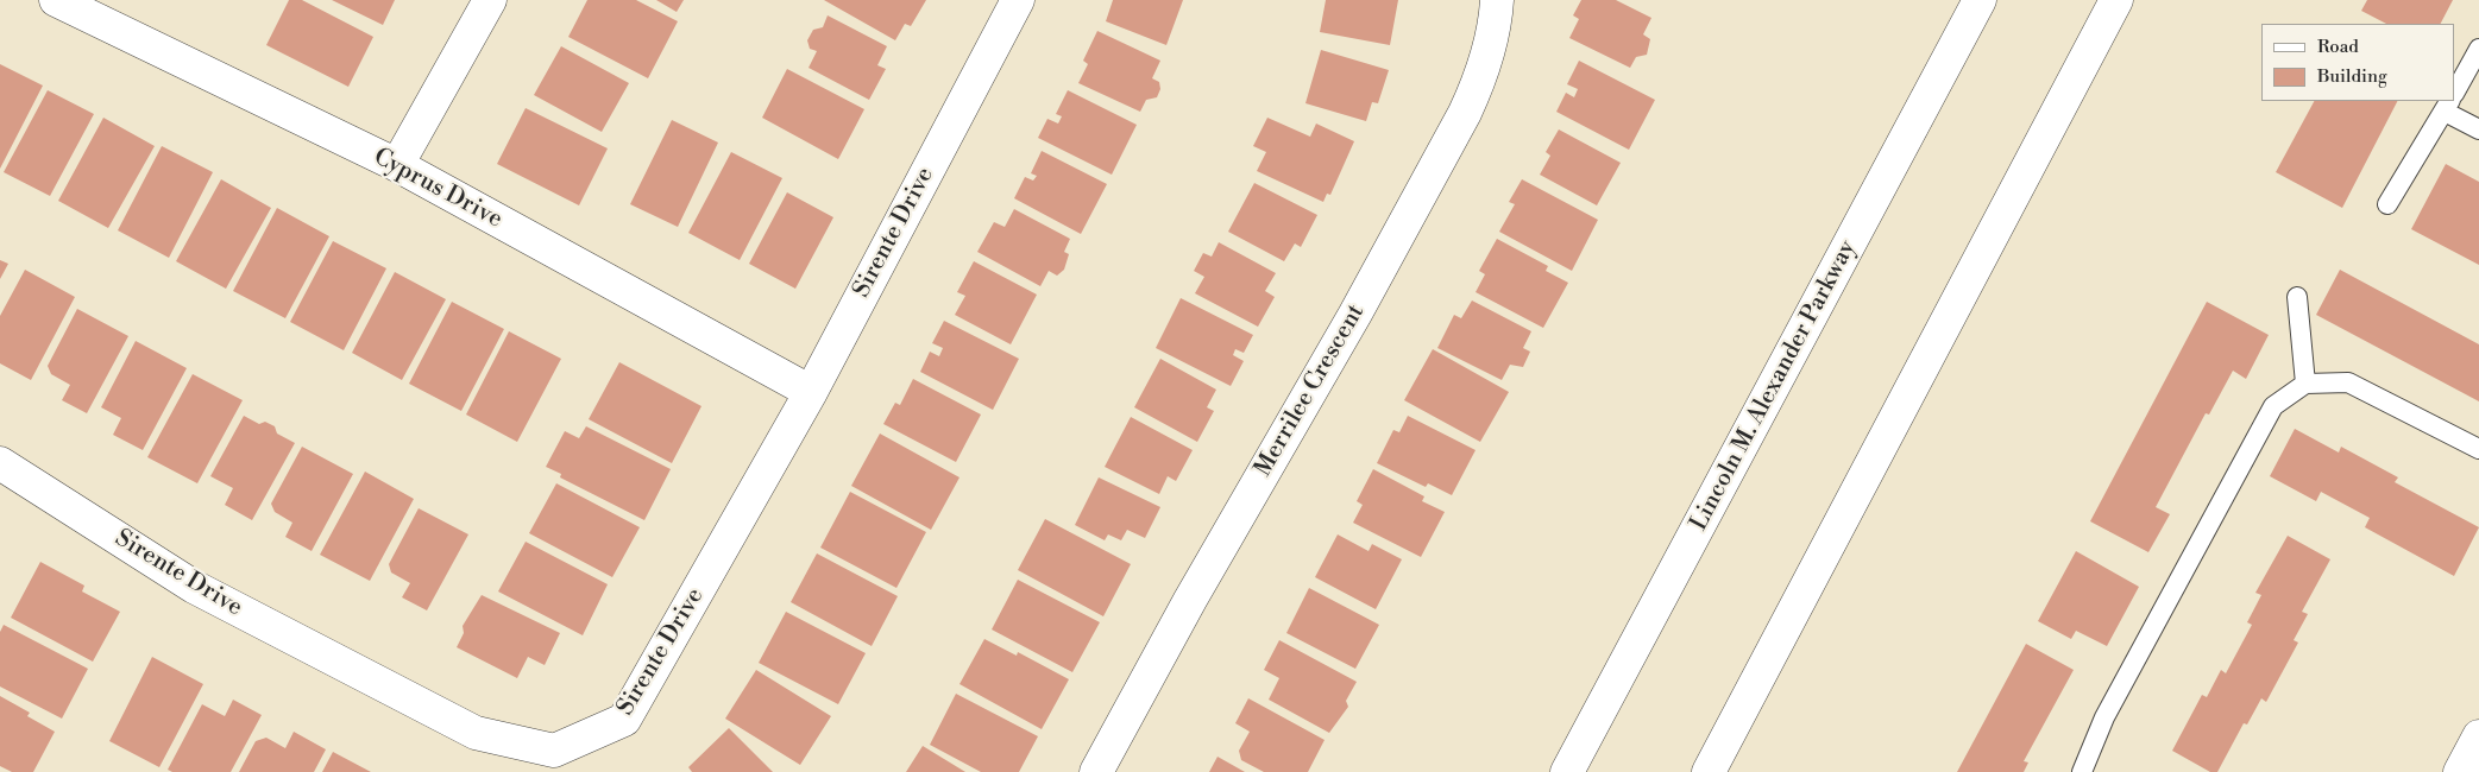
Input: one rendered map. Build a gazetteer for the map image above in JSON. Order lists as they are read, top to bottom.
{
  "streets": {
    "main road": [
      "Cyprus Drive",
      "Sirente Drive",
      "Lincoln M. Alexander Parkway",
      "Merrilee Crescent"
    ]
  },
  "crossings": [
    ["Cyprus Drive", "Sirente Drive"]
  ],
  "legend": ["Road", "Building"]
}
